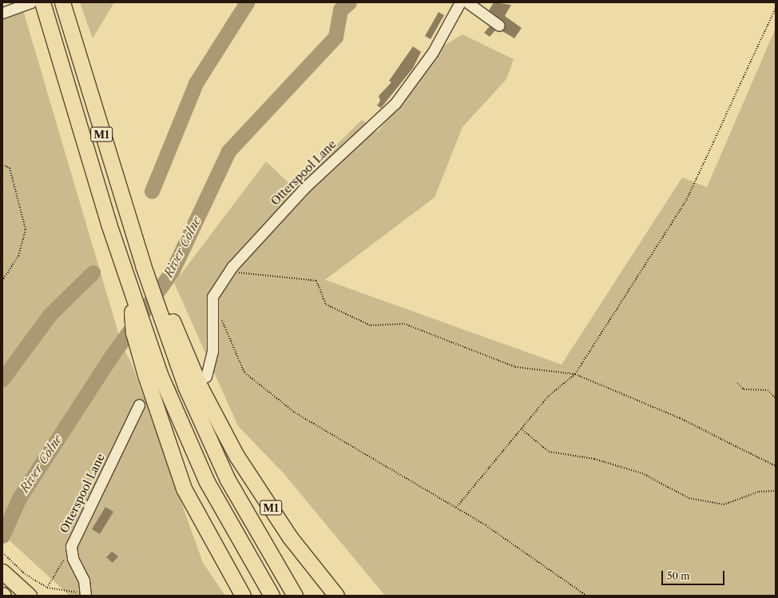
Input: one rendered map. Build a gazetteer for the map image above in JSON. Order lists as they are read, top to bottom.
{
  "streets": {
    "highway": ["M1"],
    "street": ["Otterspool Lane"]
  },
  "water": ["River Colne"],
  "scale_bar": "50 m"
}
